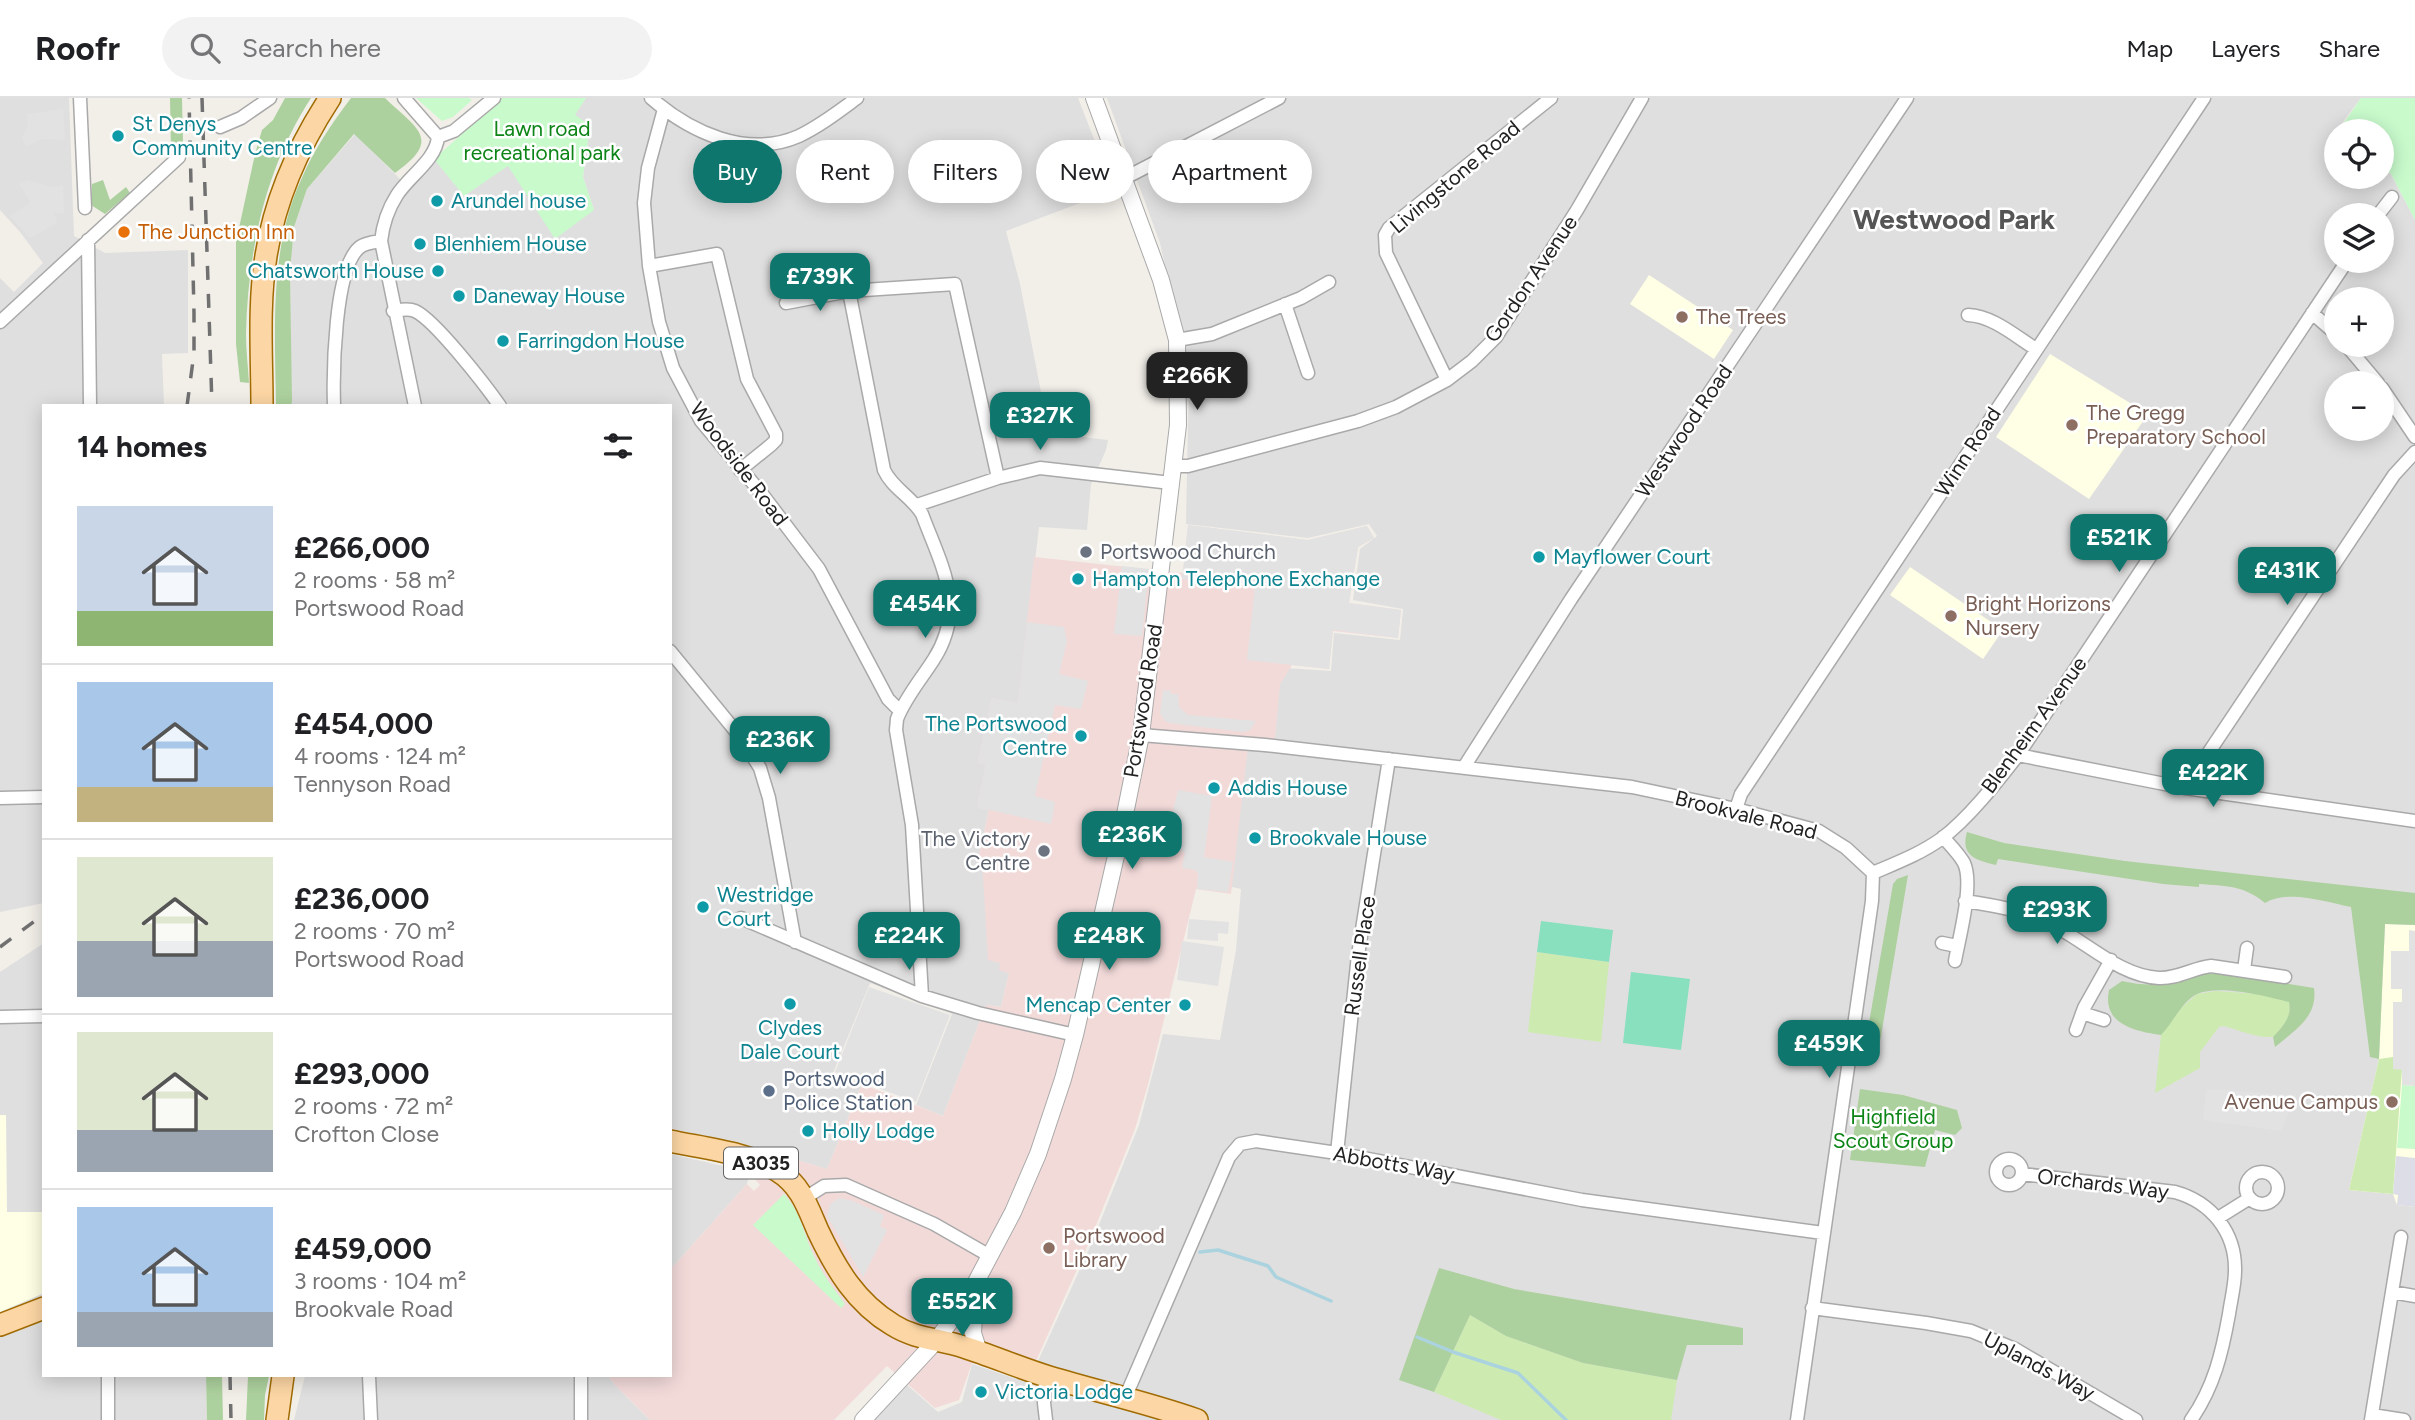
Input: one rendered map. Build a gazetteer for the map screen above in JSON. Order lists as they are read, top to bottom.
{
  "streets": {
    "main road": ["A3035"],
    "street": [
      "Livingstone Road",
      "Gordon Avenue",
      "Westwood Road",
      "Winn Road",
      "Woodside Road",
      "Portswood Road",
      "Blenheim Avenue",
      "Brookvale Road",
      "Russell Place",
      "Abbotts Way",
      "Orchards Way",
      "Uplands Way"
    ]
  },
  "crossings": [
    ["Livingstone Road", "Gordon Avenue"],
    ["Gordon Avenue", "Portswood Road"],
    ["Westwood Road", "Brookvale Road"],
    ["Winn Road", "Brookvale Road"],
    ["Portswood Road", "Brookvale Road"],
    ["Portswood Road", "A3035"],
    ["Blenheim Avenue", "Brookvale Road"],
    ["Brookvale Road", "Russell Place"],
    ["Russell Place", "Abbotts Way"],
    ["A3035", "Abbotts Way"]
  ],
  "districts": ["Westwood Park"],
  "parks": ["Lawn road recreational park", "Highfield Scout Group"],
  "places": [
    "St Denys Community Centre",
    "Arundel house",
    "The Junction Inn",
    "Blenhiem House",
    "Chatsworth House",
    "Daneway House",
    "The Trees",
    "Farringdon House",
    "The Gregg Preparatory School",
    "Portswood Church",
    "Mayflower Court",
    "Hampton Telephone Exchange",
    "Bright Horizons Nursery",
    "The Portswood Centre",
    "Addis House",
    "Brookvale House",
    "The Victory Centre",
    "Westridge Court",
    "Clydes Dale Court",
    "Mencap Center",
    "Portswood Police Station",
    "Avenue Campus",
    "Holly Lodge",
    "Portswood Library",
    "Victoria Lodge"
  ],
  "page": {
    "header": "Roofr",
    "search": "Search here",
    "nav": ["Map", "Layers", "Share"],
    "map_buttons": ["+", "−"],
    "chip": [
      "Buy",
      "Rent",
      "Filters",
      "New",
      "Apartment"
    ],
    "price": [
      "£739K",
      "£266K",
      "£327K",
      "£521K",
      "£431K",
      "£454K",
      "£236K",
      "£422K",
      "£236K",
      "£293K",
      "£224K",
      "£248K",
      "£459K",
      "£552K"
    ],
    "heading": "14 homes",
    "list": [
      {
        "name": "£266,000",
        "note": "2 rooms · 58 m² · Portswood Road"
      },
      {
        "name": "£454,000",
        "note": "4 rooms · 124 m² · Tennyson Road"
      },
      {
        "name": "£236,000",
        "note": "2 rooms · 70 m² · Portswood Road"
      },
      {
        "name": "£293,000",
        "note": "2 rooms · 72 m² · Crofton Close"
      },
      {
        "name": "£459,000",
        "note": "3 rooms · 104 m² · Brookvale Road"
      }
    ]
  }
}
